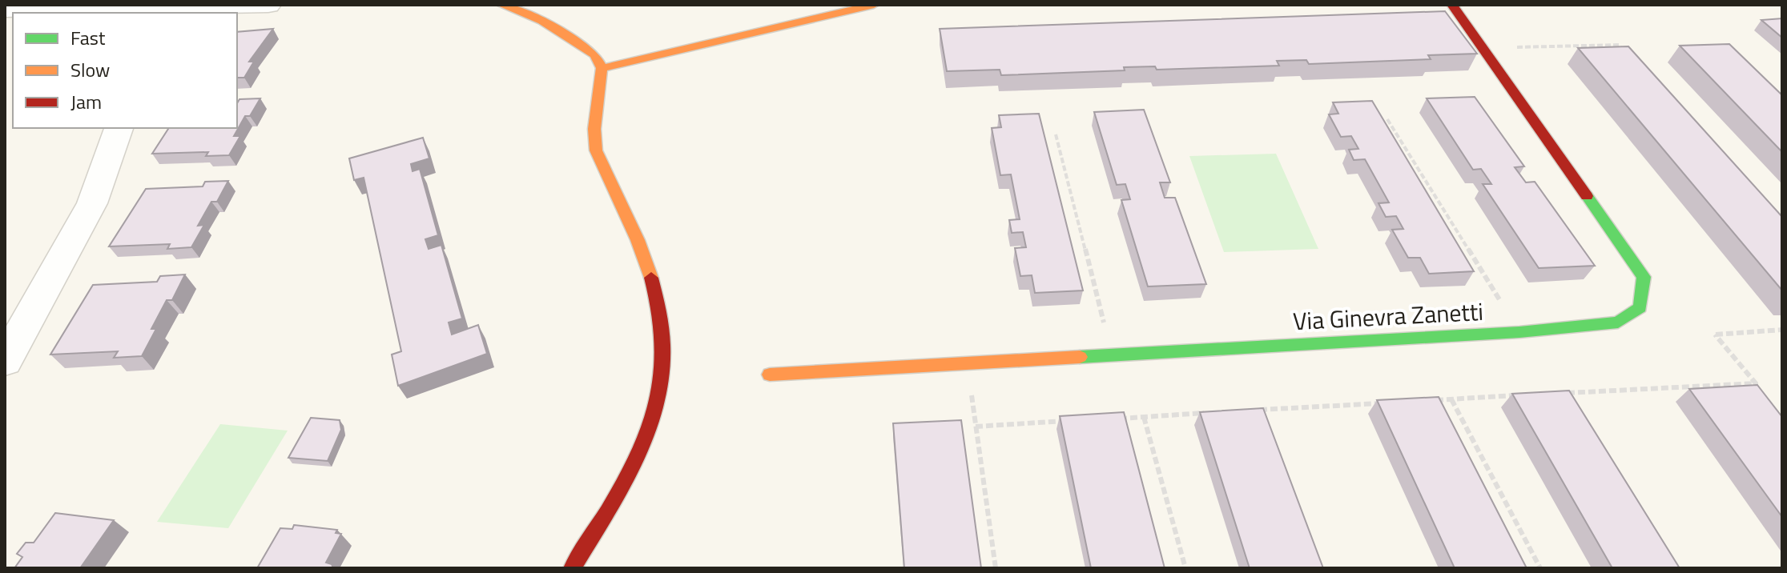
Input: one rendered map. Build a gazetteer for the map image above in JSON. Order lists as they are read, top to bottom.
{
  "streets": {
    "street": ["Via Ginevra Zanetti"]
  },
  "legend": ["Fast", "Slow", "Jam"]
}
